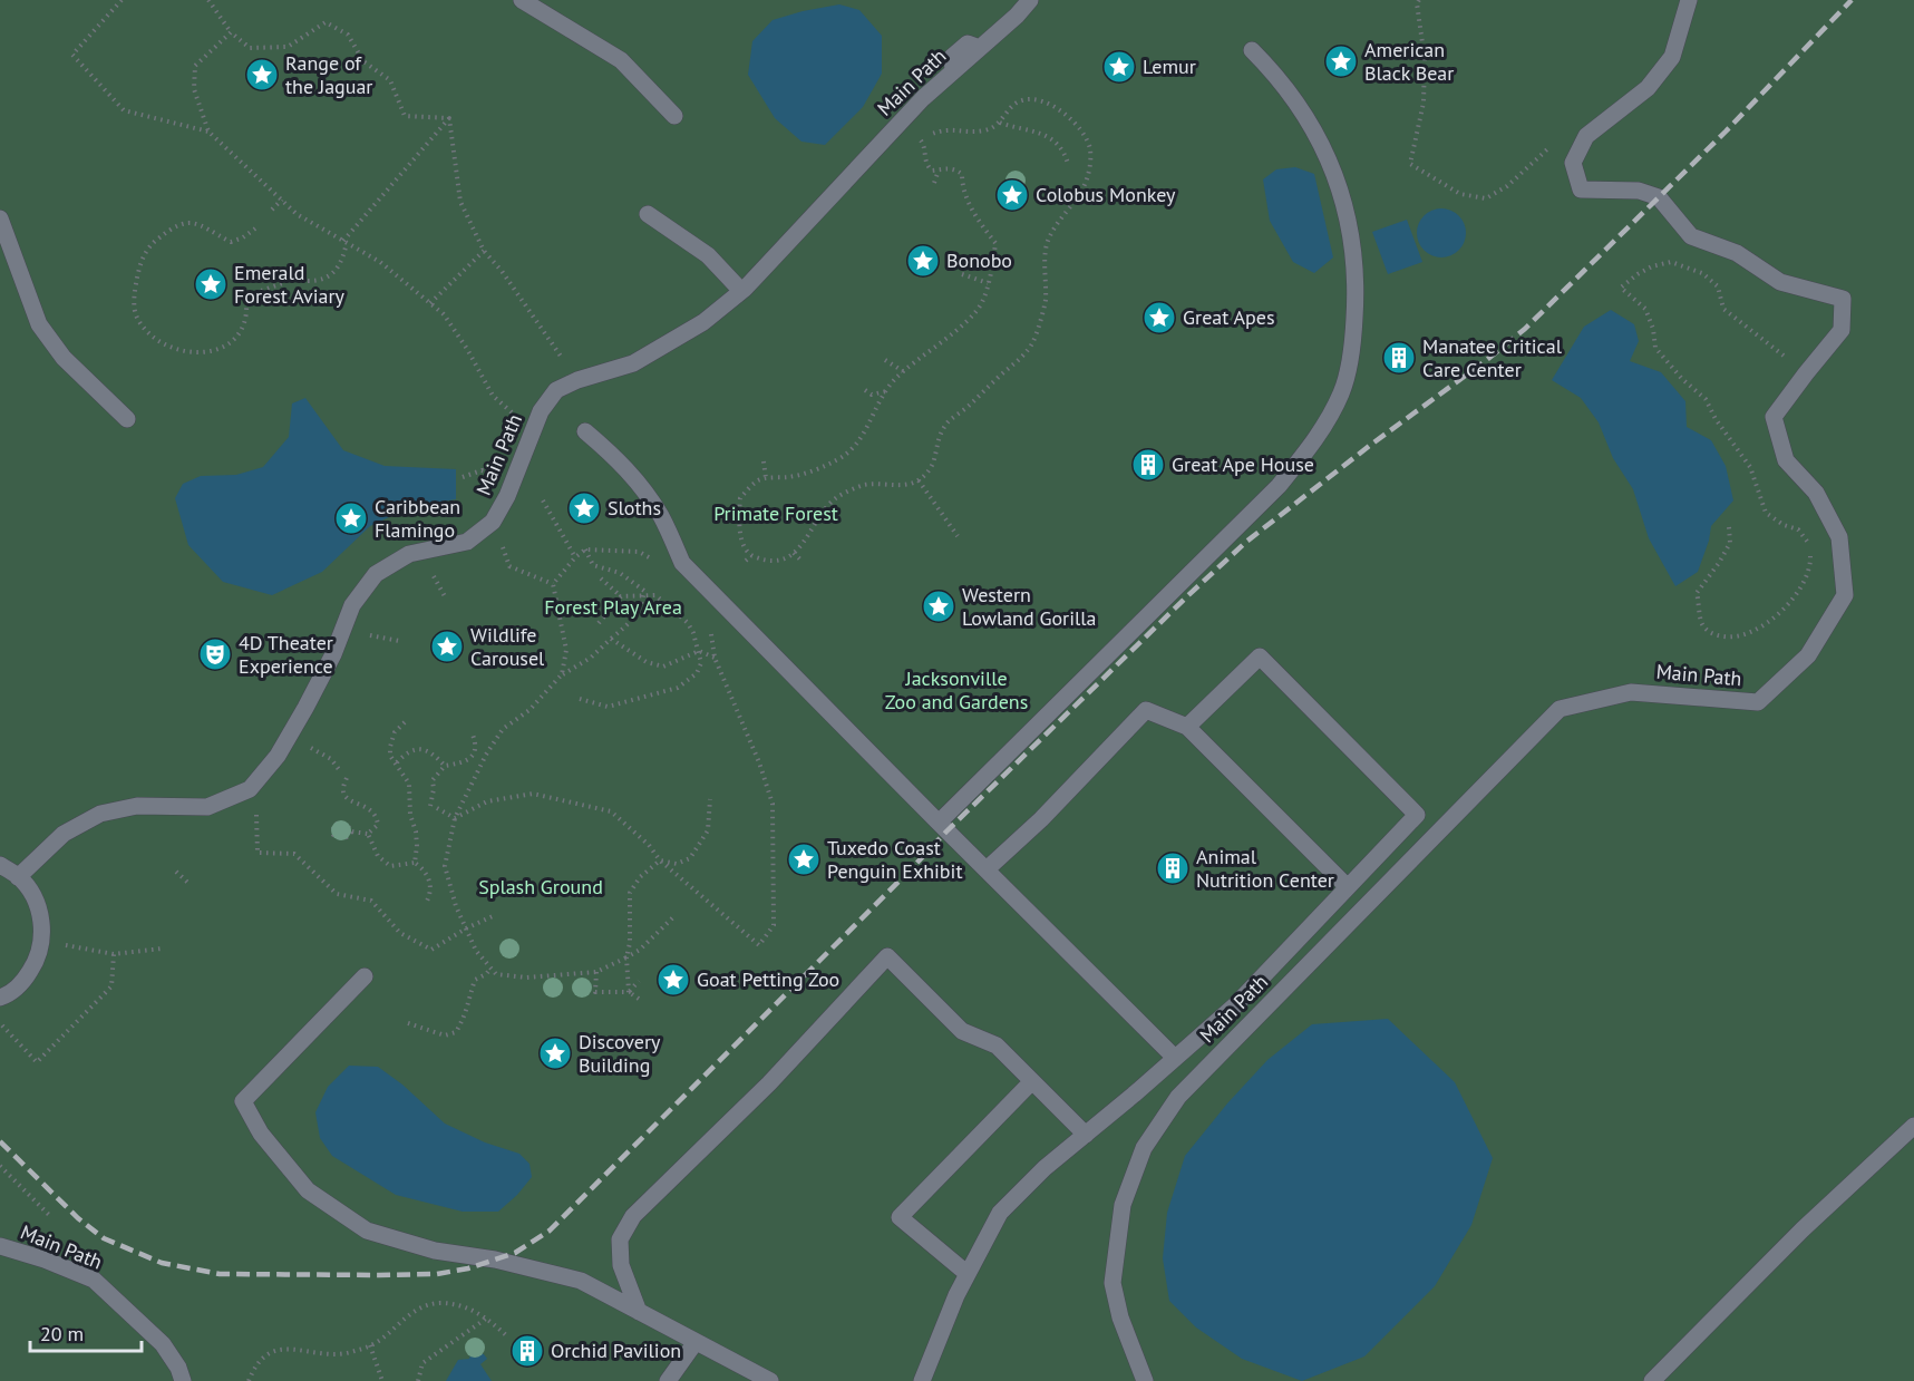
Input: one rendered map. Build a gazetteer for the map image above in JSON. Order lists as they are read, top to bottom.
{
  "streets": {
    "street": ["Main Path"]
  },
  "parks": [
    "Primate Forest",
    "Forest Play Area",
    "Jacksonville Zoo and Gardens",
    "Splash Ground"
  ],
  "places": {
    "place": [
      "American Black Bear",
      "Lemur",
      "Range of the Jaguar",
      "Colobus Monkey",
      "Bonobo",
      "Emerald Forest Aviary",
      "Great Apes",
      "Sloths",
      "Caribbean Flamingo",
      "Western Lowland Gorilla",
      "Wildlife Carousel",
      "Tuxedo Coast Penguin Exhibit",
      "Goat Petting Zoo",
      "Discovery Building"
    ],
    "building": [
      "Manatee Critical Care Center",
      "Great Ape House",
      "Animal Nutrition Center",
      "Orchid Pavilion"
    ],
    "theatre": ["4D Theater Experience"]
  },
  "scale_bar": "20 m"
}
